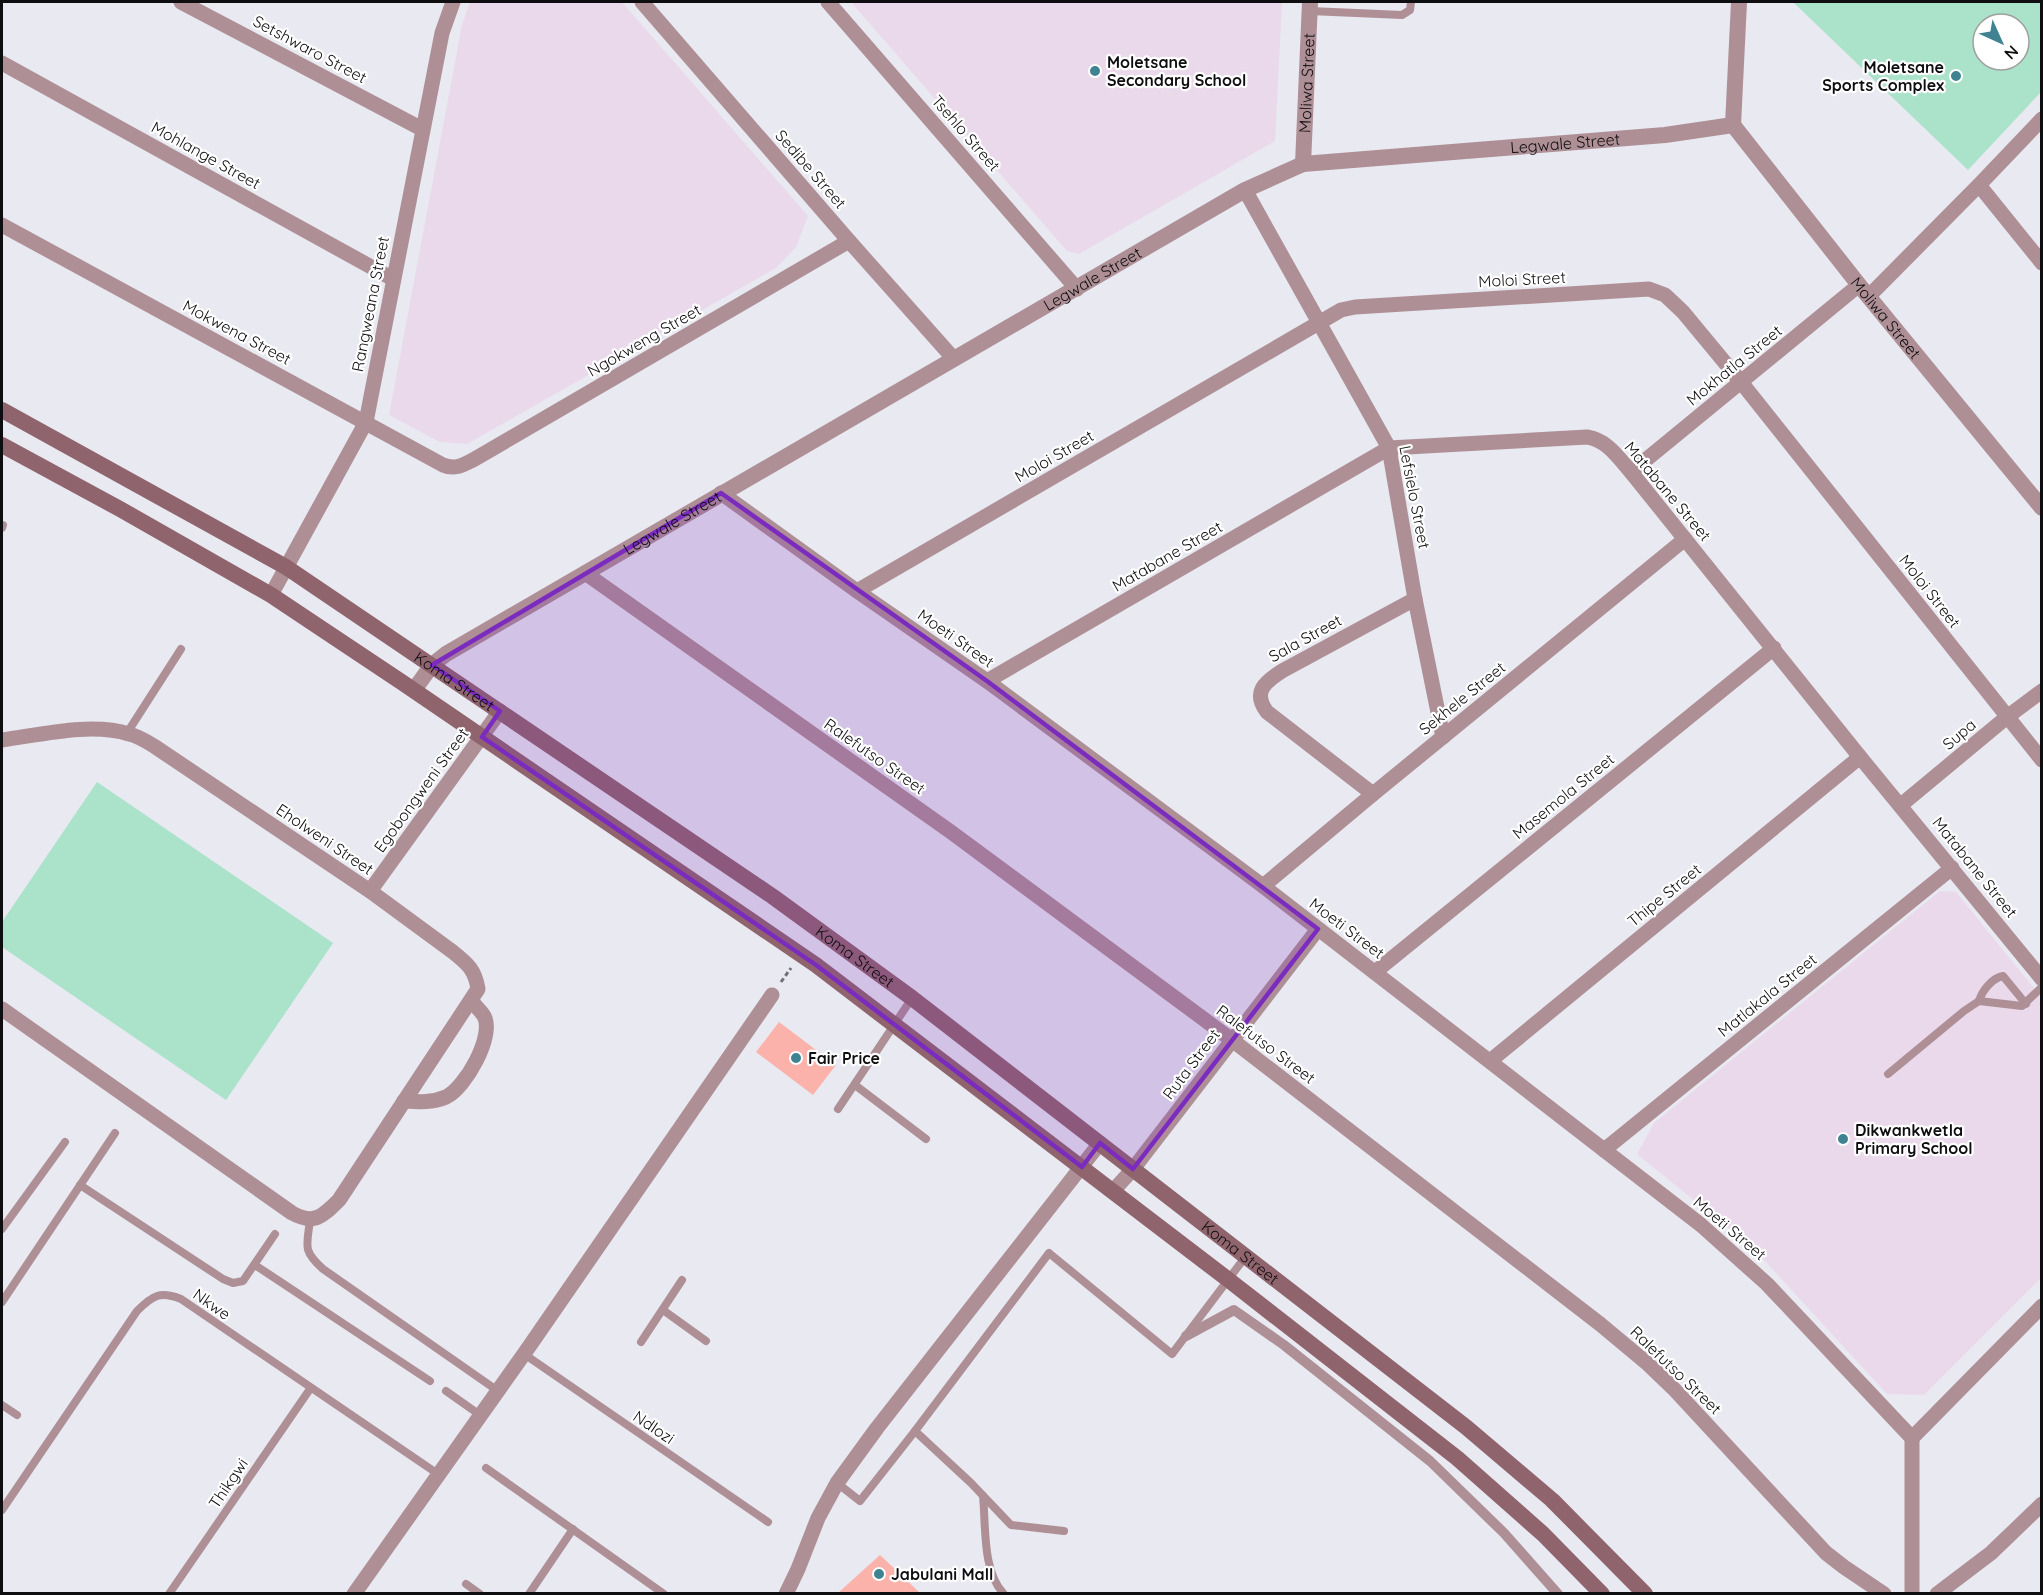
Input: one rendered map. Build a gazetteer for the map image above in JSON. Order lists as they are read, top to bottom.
{
  "streets": {
    "main road": ["Koma Street"],
    "street": [
      "Setshwaro Street",
      "Moliwa Street",
      "Tsehlo Street",
      "Legwale Street",
      "Mohlange Street",
      "Sedibe Street",
      "Moloi Street",
      "Rangweana Street",
      "Mokwena Street",
      "Ngokweng Street",
      "Mokhatla Street",
      "Matabane Street",
      "Lefsielo Street",
      "Moeti Street",
      "Sala Street",
      "Sekhele Street",
      "Supa",
      "Ralefutso Street",
      "Egobongweni Street",
      "Masemola Street",
      "Eholweni Street",
      "Thipe Street",
      "Matlakala Street",
      "Ruta Street"
    ],
    "lane": ["Nkwe", "Ndlozi", "Thikgwi"]
  },
  "crossings": [
    ["Setshwaro Street", "Rangweana Street"],
    ["Moliwa Street", "Legwale Street"],
    ["Moliwa Street", "Mokhatla Street"],
    ["Tsehlo Street", "Legwale Street"],
    ["Legwale Street", "Sedibe Street"],
    ["Legwale Street", "Lefsielo Street"],
    ["Legwale Street", "Moeti Street"],
    ["Legwale Street", "Koma Street"],
    ["Legwale Street", "Ralefutso Street"],
    ["Mohlange Street", "Rangweana Street"],
    ["Sedibe Street", "Ngokweng Street"],
    ["Moloi Street", "Mokhatla Street"],
    ["Moloi Street", "Lefsielo Street"],
    ["Moloi Street", "Moeti Street"],
    ["Moloi Street", "Supa"],
    ["Rangweana Street", "Mokwena Street"],
    ["Rangweana Street", "Koma Street"],
    ["Mokwena Street", "Ngokweng Street"],
    ["Mokhatla Street", "Matabane Street"],
    ["Matabane Street", "Lefsielo Street"],
    ["Matabane Street", "Moeti Street"],
    ["Matabane Street", "Sekhele Street"],
    ["Matabane Street", "Supa"],
    ["Matabane Street", "Masemola Street"],
    ["Matabane Street", "Thipe Street"],
    ["Matabane Street", "Matlakala Street"],
    ["Lefsielo Street", "Sala Street"],
    ["Lefsielo Street", "Sekhele Street"],
    ["Moeti Street", "Sekhele Street"],
    ["Moeti Street", "Masemola Street"],
    ["Moeti Street", "Thipe Street"],
    ["Moeti Street", "Matlakala Street"],
    ["Moeti Street", "Ruta Street"],
    ["Sala Street", "Sekhele Street"],
    ["Koma Street", "Egobongweni Street"],
    ["Koma Street", "Ruta Street"],
    ["Ralefutso Street", "Ruta Street"],
    ["Egobongweni Street", "Eholweni Street"],
    ["Nkwe", "Thikgwi"]
  ],
  "places": [
    "Moletsane Secondary School",
    "Moletsane Sports Complex",
    "Fair Price",
    "Dikwankwetla Primary School",
    "Jabulani Mall"
  ],
  "north": "bottom right"
}
